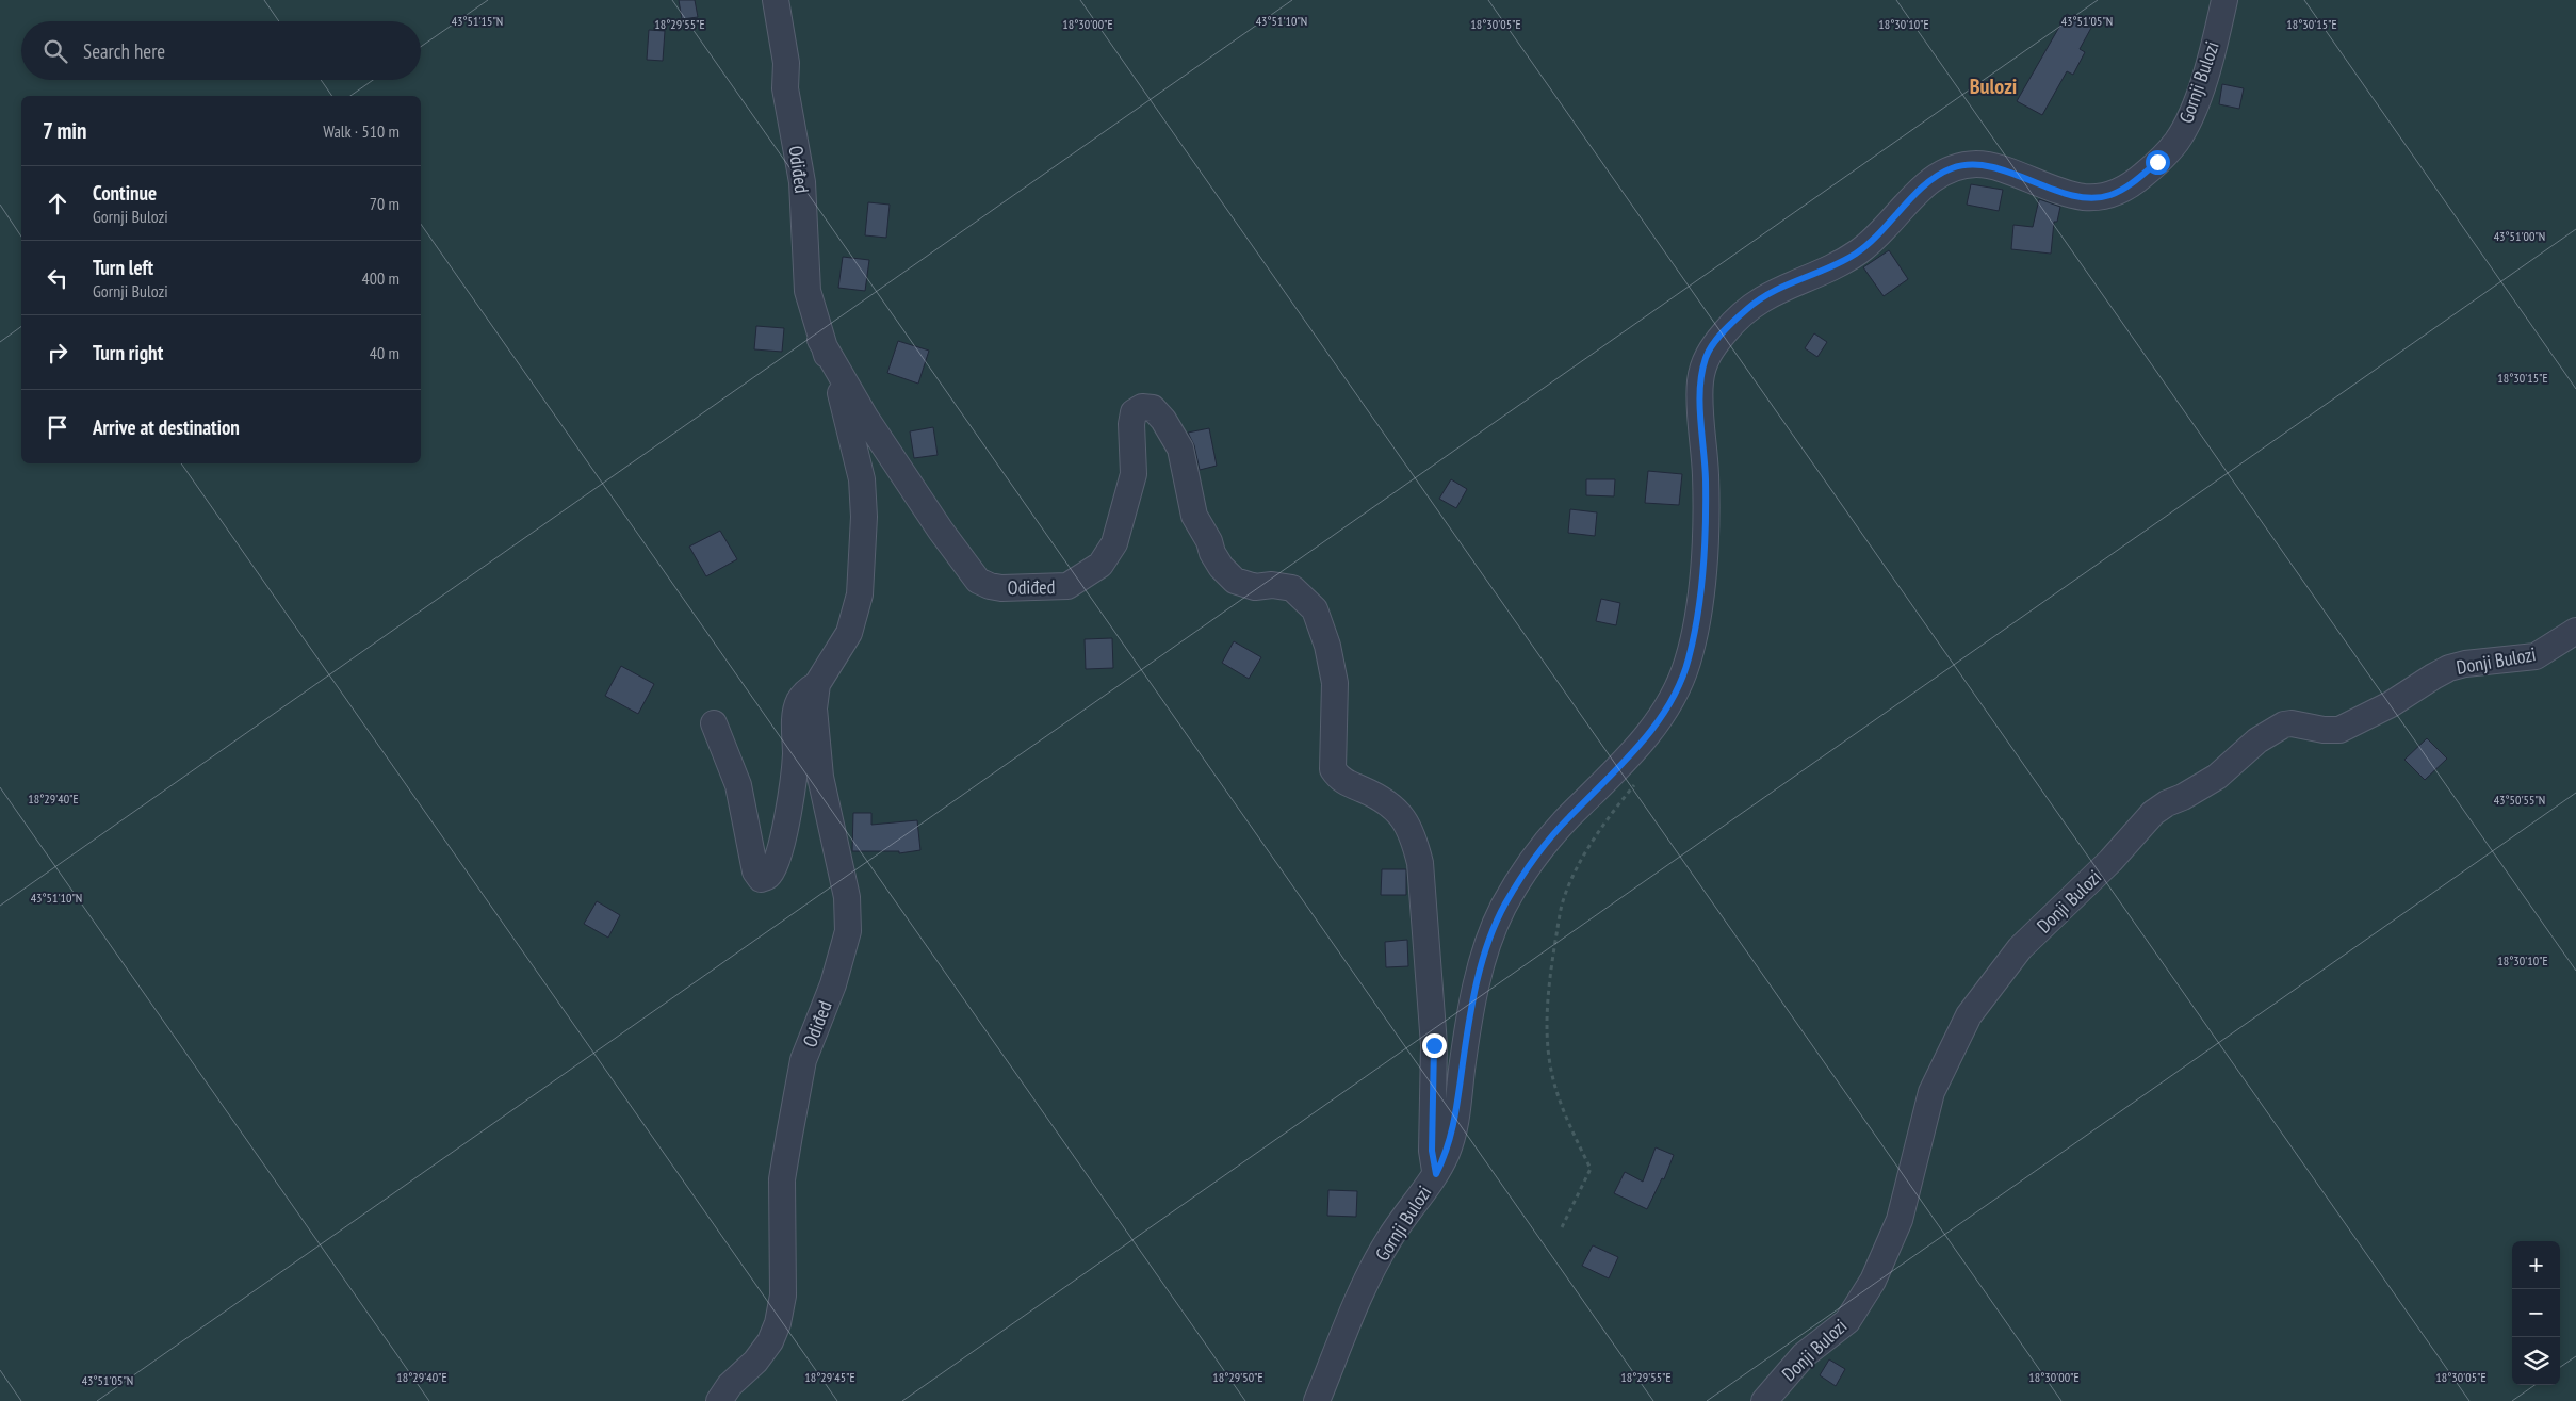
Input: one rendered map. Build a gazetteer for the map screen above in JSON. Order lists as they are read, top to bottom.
{
  "streets": {
    "street": ["Gornji Bulozi", "Odiđed", "Donji Bulozi"]
  },
  "crossings": [
    ["Gornji Bulozi", "Odiđed"]
  ],
  "districts": ["Bulozi"],
  "page": {
    "search": "Search here",
    "heading": ["7 min", "Walk · 510 m"],
    "list": [
      ["Continue", "Gornji Bulozi", "70 m"],
      ["Turn left", "Gornji Bulozi", "400 m"],
      ["Turn right", "40 m"],
      "Arrive at destination"
    ],
    "map_buttons": ["+", "−"]
  },
  "coordinates": [
    "43°51'15\"N",
    "43°51'10\"N",
    "43°51'05\"N",
    "18°30'05\"E",
    "18°30'15\"E",
    "18°29'55\"E",
    "18°30'00\"E",
    "18°30'10\"E",
    "43°51'00\"N",
    "18°29'40\"E",
    "43°50'55\"N",
    "18°29'45\"E",
    "18°29'50\"E"
  ]
}
